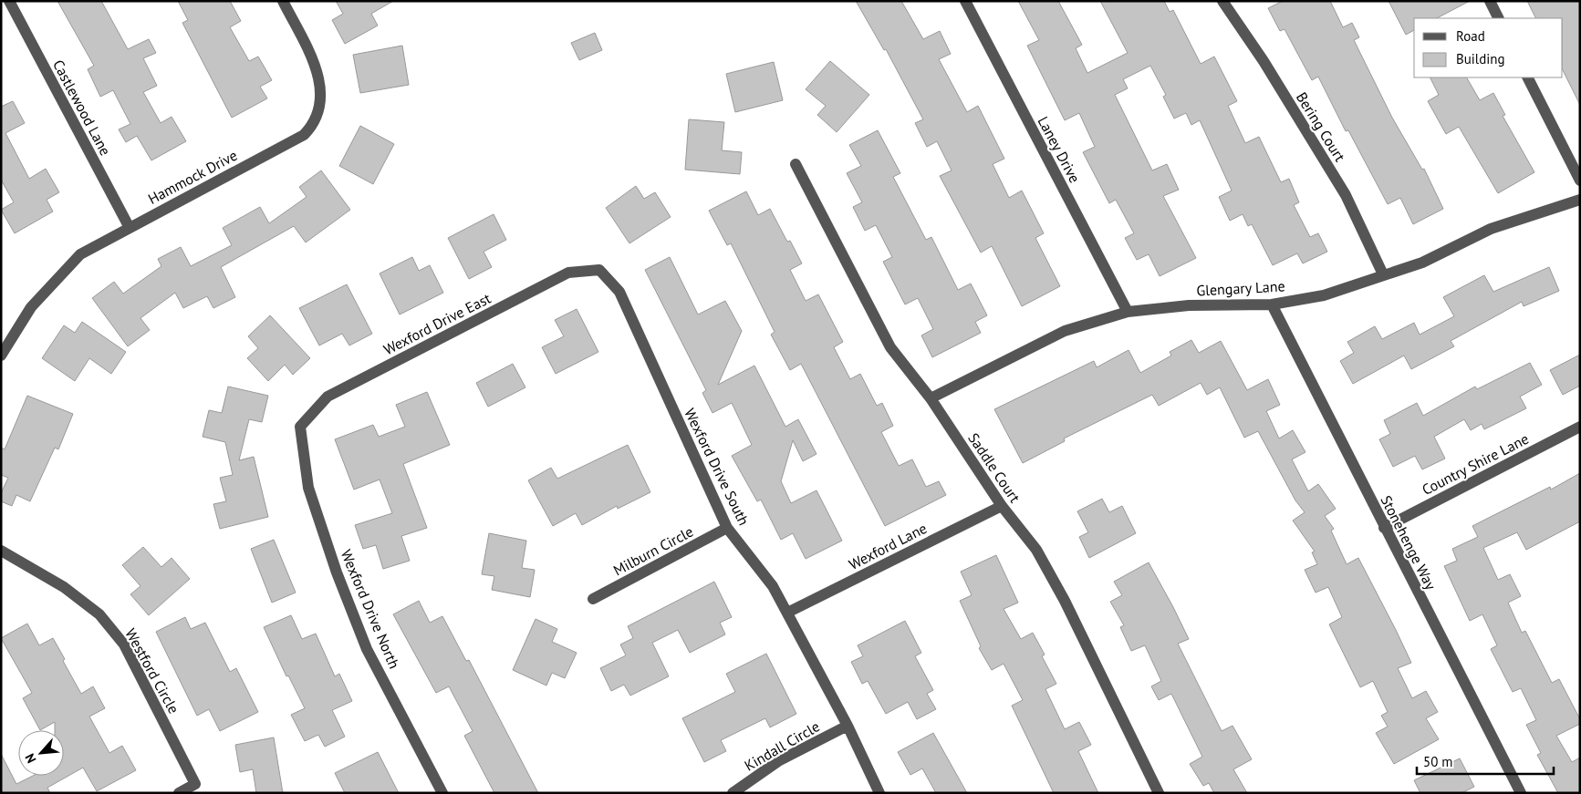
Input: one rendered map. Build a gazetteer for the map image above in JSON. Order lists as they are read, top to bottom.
{
  "streets": {
    "street": [
      "Castlewood Lane",
      "Bering Court",
      "Laney Drive",
      "Hammock Drive",
      "Glengary Lane",
      "Wexford Drive East",
      "Country Shire Lane",
      "Wexford Drive South",
      "Saddle Court",
      "Stonehenge Way",
      "Wexford Lane",
      "Milburn Circle",
      "Wexford Drive North",
      "Westford Circle",
      "Kindall Circle"
    ]
  },
  "crossings": [
    ["Castlewood Lane", "Hammock Drive"],
    ["Bering Court", "Glengary Lane"],
    ["Laney Drive", "Glengary Lane"],
    ["Glengary Lane", "Saddle Court"],
    ["Glengary Lane", "Stonehenge Way"],
    ["Wexford Drive East", "Wexford Drive South"],
    ["Wexford Drive East", "Wexford Drive North"],
    ["Country Shire Lane", "Stonehenge Way"],
    ["Wexford Drive South", "Wexford Lane"],
    ["Wexford Drive South", "Milburn Circle"],
    ["Wexford Drive South", "Kindall Circle"],
    ["Saddle Court", "Wexford Lane"]
  ],
  "legend": ["Road", "Building"],
  "scale_bar": "50 m",
  "north": "bottom left"
}
